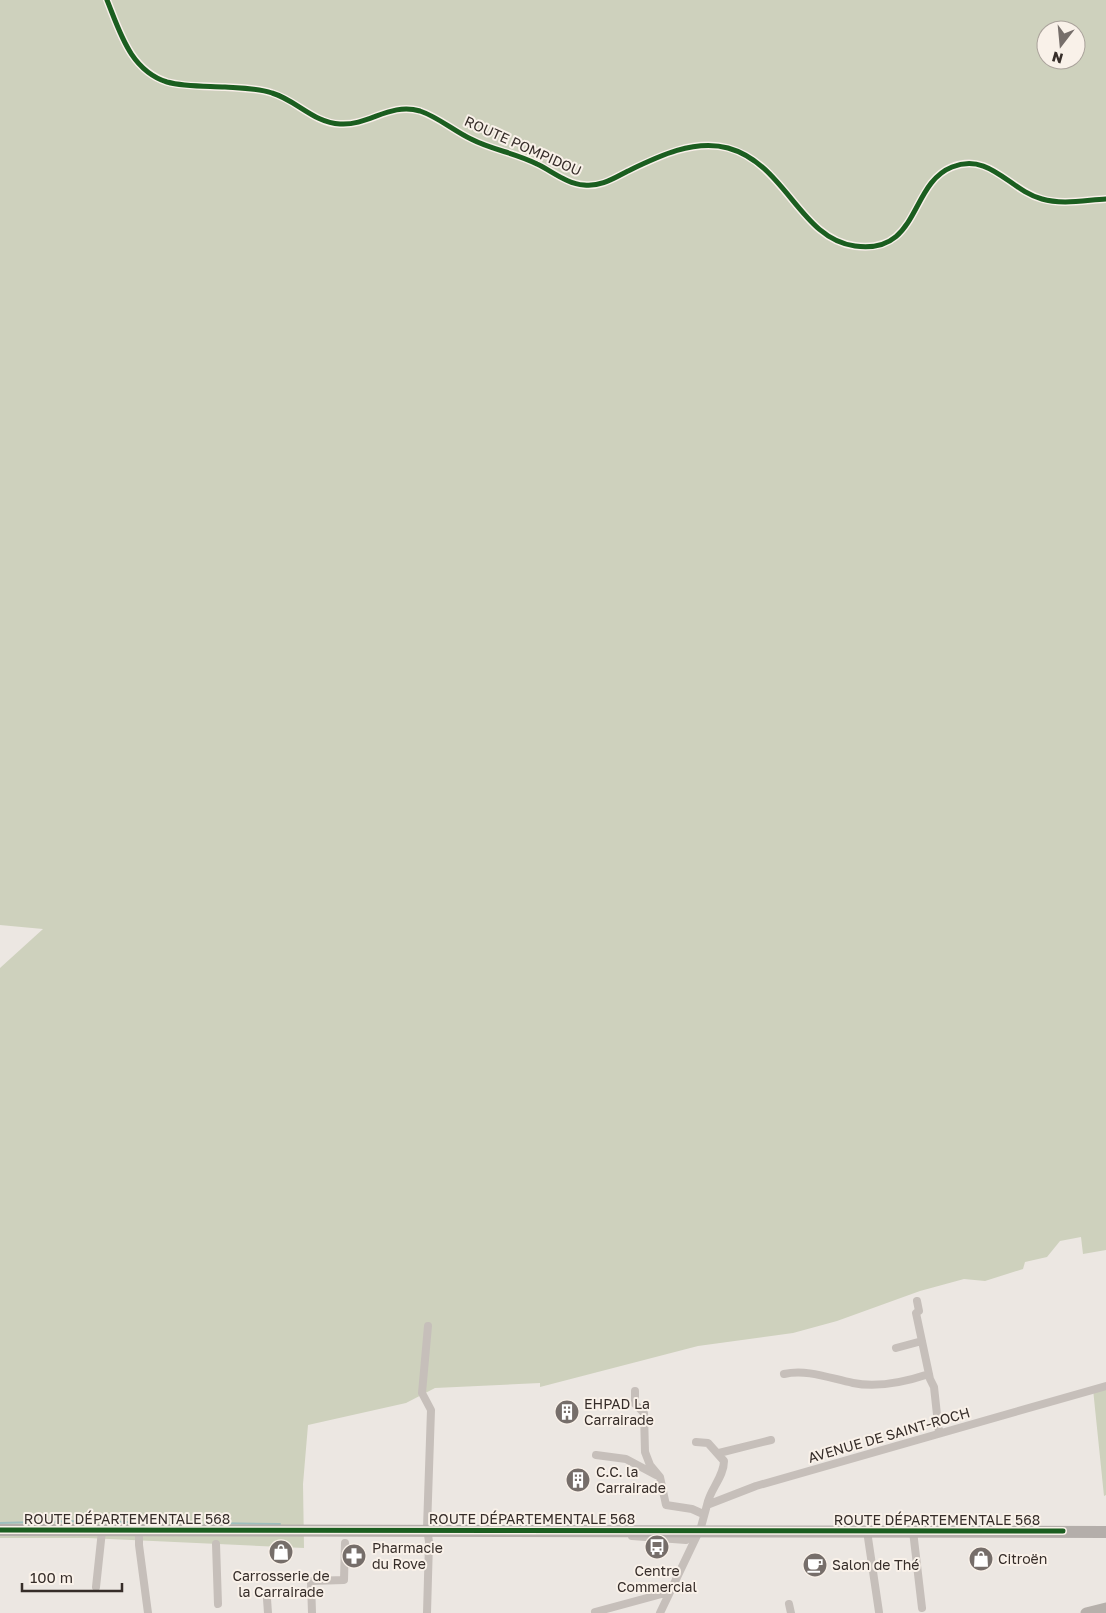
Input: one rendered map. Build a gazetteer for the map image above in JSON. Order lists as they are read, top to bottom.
{
  "streets": {
    "main road": ["ROUTE DÉPARTEMENTALE 568"],
    "street": ["ROUTE POMPIDOU", "AVENUE DE SAINT-ROCH"]
  },
  "places": {
    "building": ["EHPAD La Carrairade", "C.C. la Carrairade"],
    "bus stop": ["Centre Commercial"],
    "shop": ["Carrosserie de la Carrairade", "Citroën"],
    "pharmacy": ["Pharmacie du Rove"],
    "cafe": ["Salon de Thé"]
  },
  "scale_bar": "100 m",
  "north": "bottom"
}
